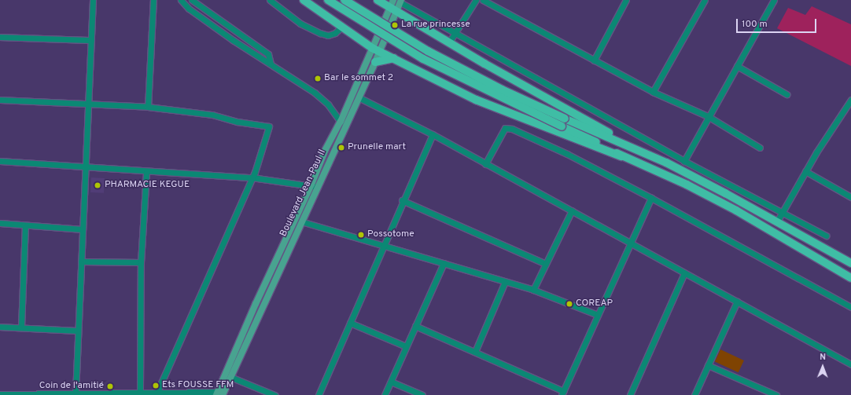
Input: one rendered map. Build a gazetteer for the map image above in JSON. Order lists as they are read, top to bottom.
{
  "streets": {
    "main road": ["Boulevard Jean-Paul II"]
  },
  "places": [
    "La rue princesse",
    "Bar le sommet 2",
    "Prunelle mart",
    "PHARMACIE KEGUE",
    "Possotome",
    "COREAP",
    "Ets FOUSSE FFM",
    "Coin de l'amitié"
  ],
  "scale_bar": "100 m",
  "north": "top"
}
